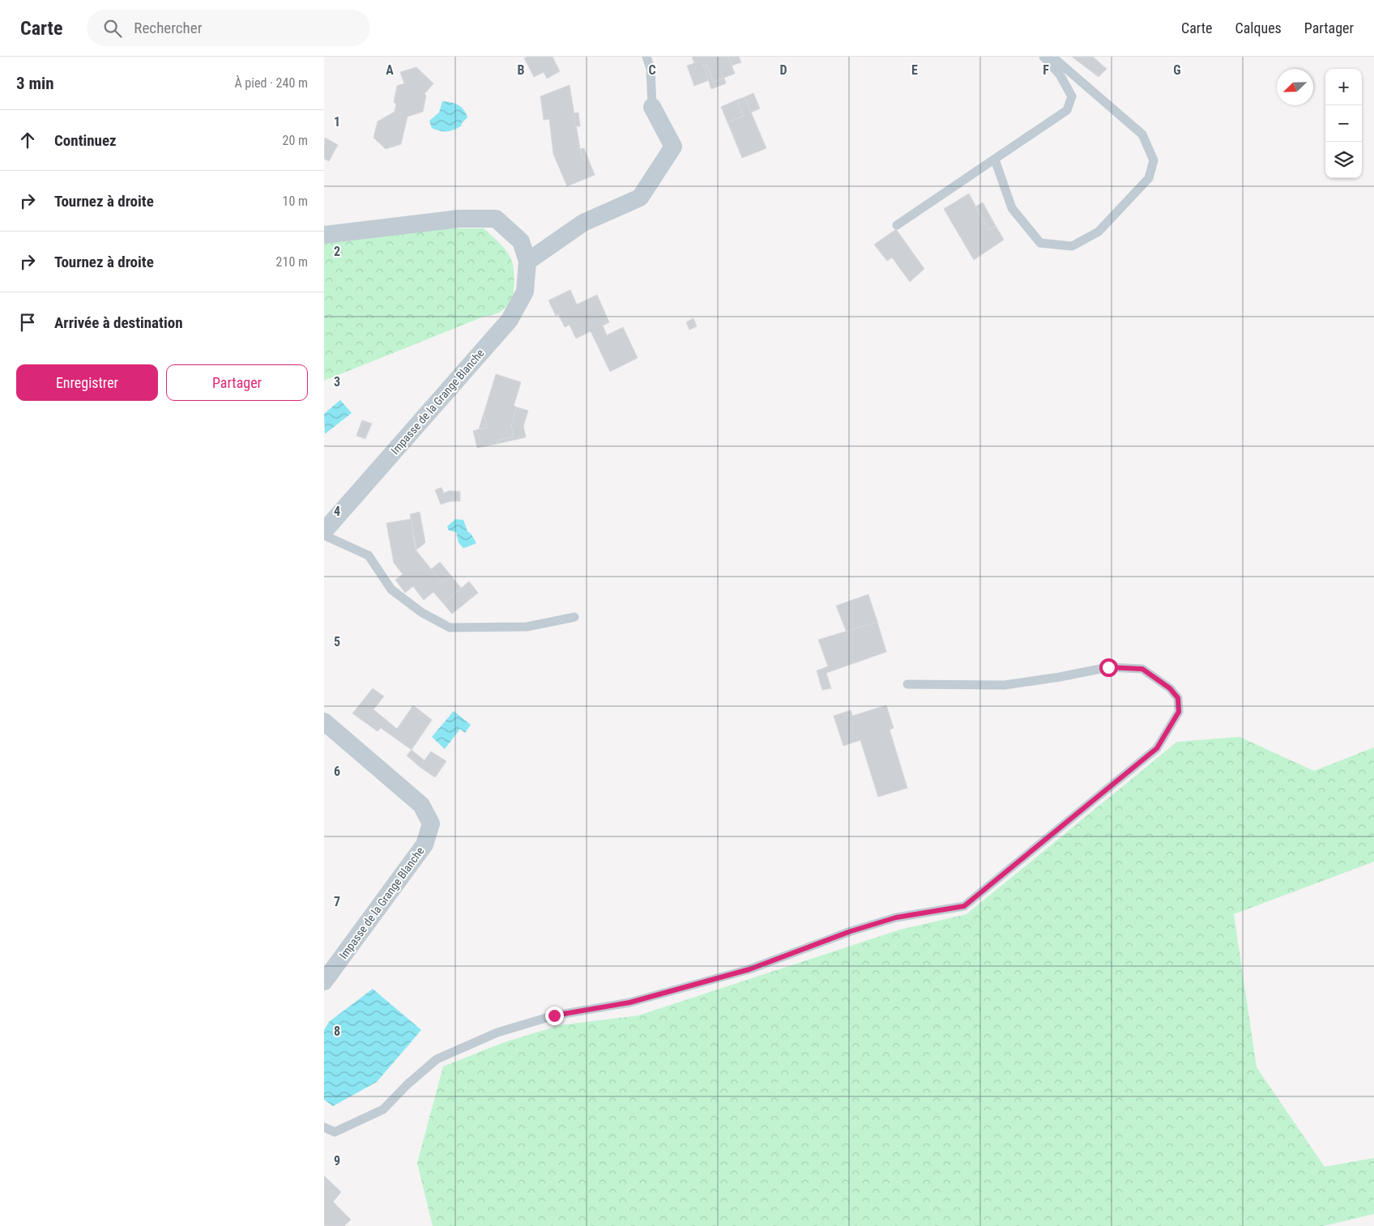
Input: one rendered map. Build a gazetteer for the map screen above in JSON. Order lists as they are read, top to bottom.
{
  "streets": {
    "street": ["Impasse de la Grange Blanche"]
  },
  "north": "bottom left",
  "page": {
    "header": "Carte",
    "search": "Rechercher",
    "nav": ["Carte", "Calques", "Partager"],
    "heading": ["3 min", "À pied · 240 m"],
    "map_buttons": ["+", "−"],
    "list": [
      ["Continuez", "20 m"],
      ["Tournez à droite", "10 m"],
      ["Tournez à droite", "210 m"],
      "Arrivée à destination"
    ],
    "buttons": ["Enregistrer", "Partager"]
  },
  "grid": {
    "columns": [
      "A",
      "B",
      "C",
      "D",
      "E",
      "F",
      "G"
    ],
    "rows": [
      "1",
      "2",
      "3",
      "4",
      "5",
      "6",
      "7",
      "8",
      "9"
    ]
  }
}
